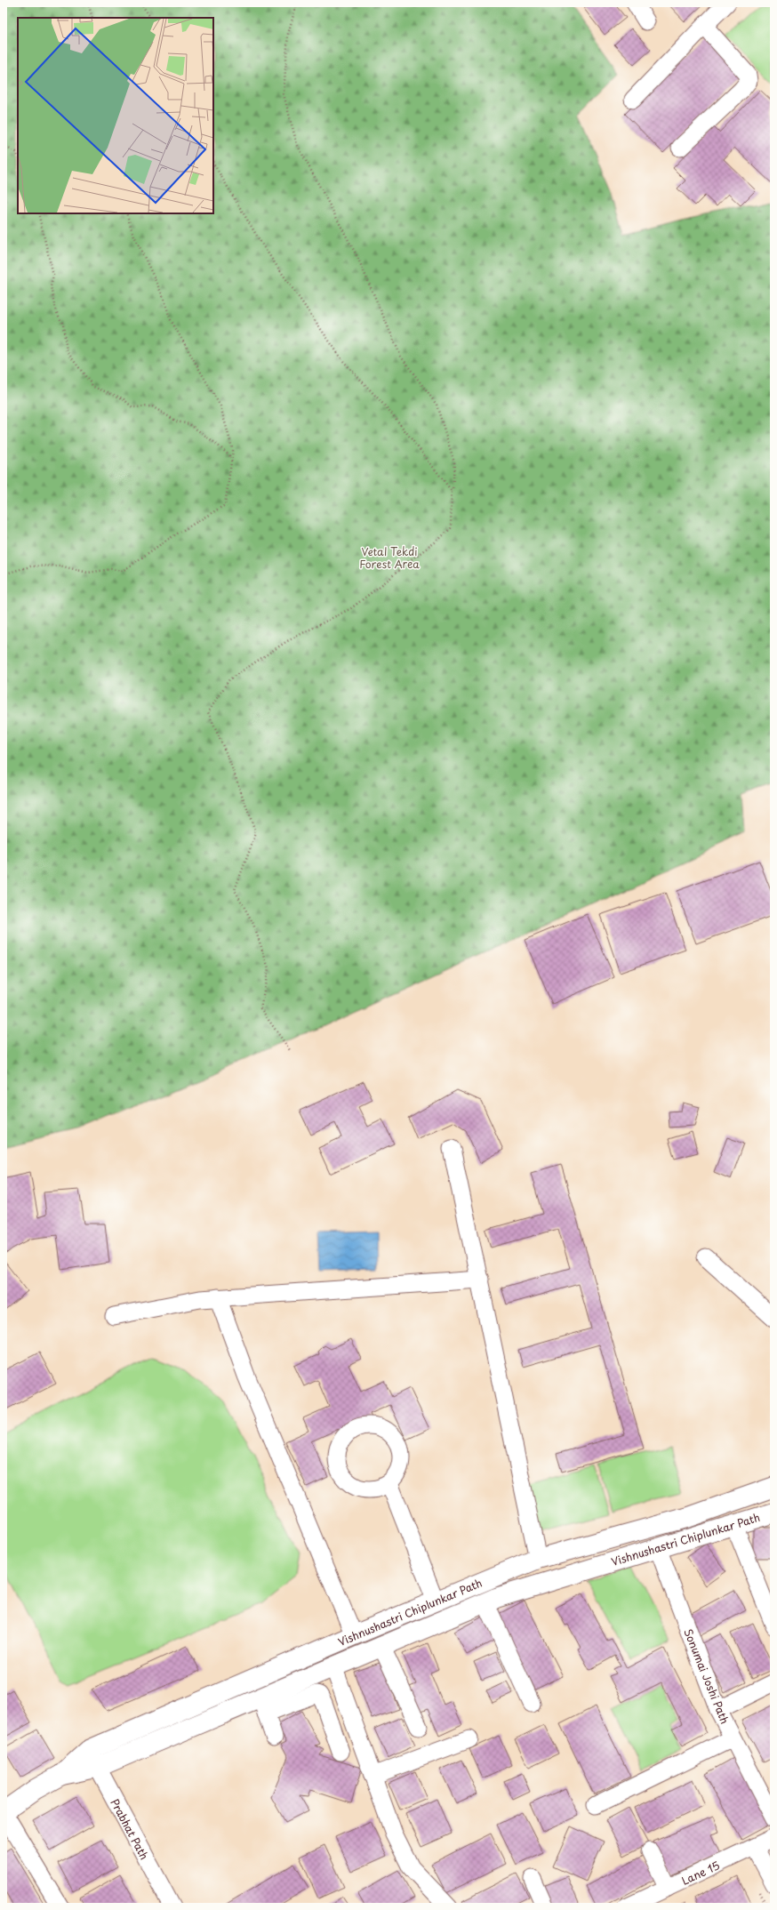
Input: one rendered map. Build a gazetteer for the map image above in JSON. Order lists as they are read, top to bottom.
{
  "streets": {
    "main road": ["Vishnushastri Chiplunkar Path"],
    "street": ["Sonumai Joshi Path", "Prabhat Path", "Lane 15"]
  },
  "crossings": [
    ["Vishnushastri Chiplunkar Path", "Sonumai Joshi Path"],
    ["Vishnushastri Chiplunkar Path", "Prabhat Path"]
  ],
  "parks": ["Vetal Tekdi Forest Area"]
}
